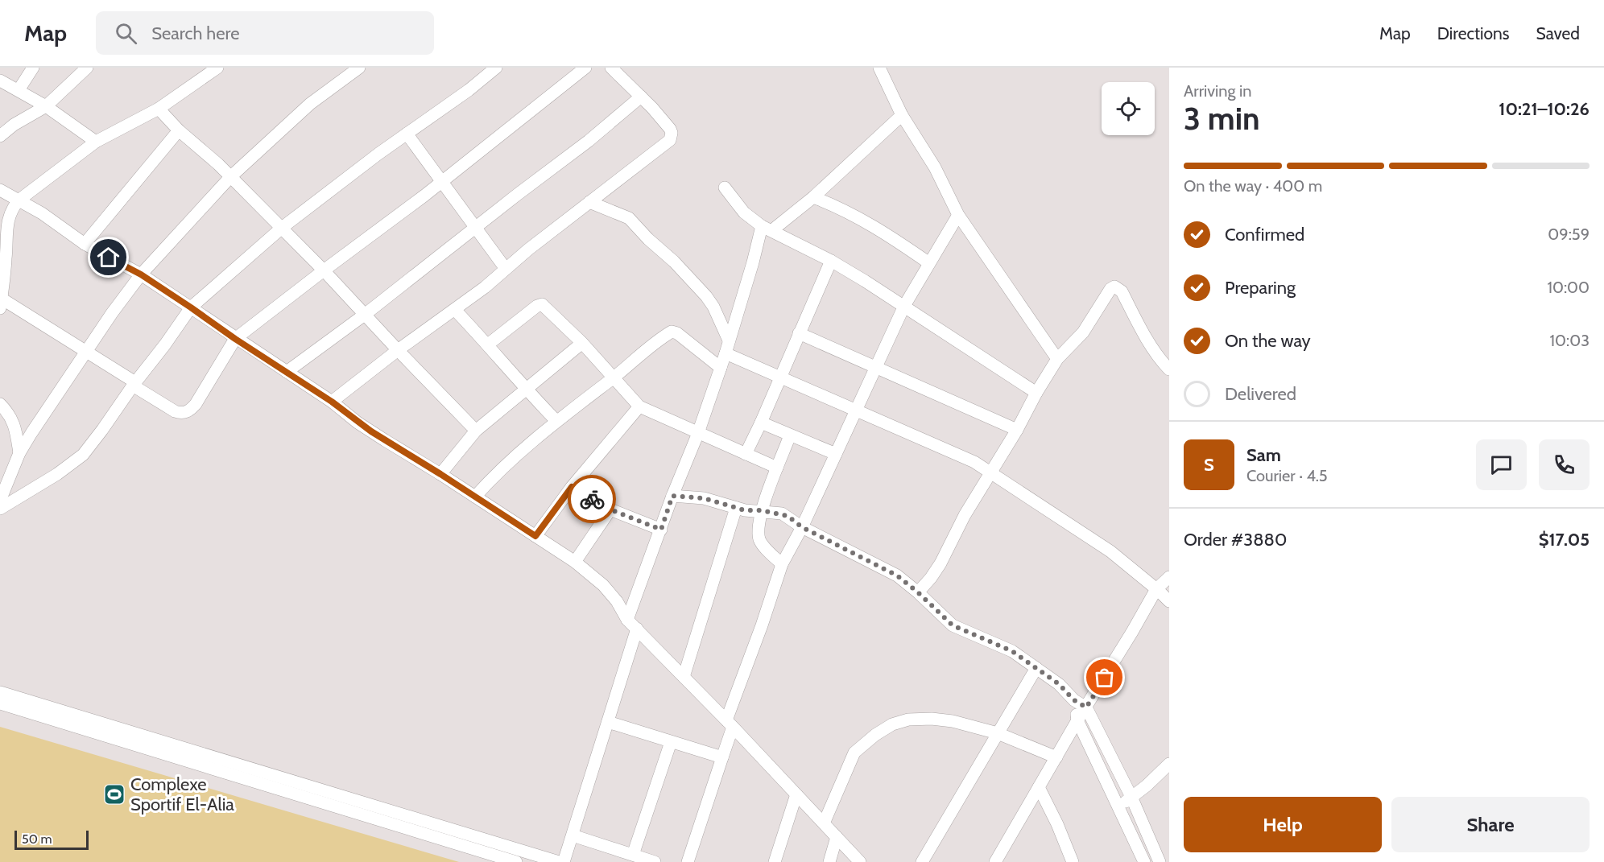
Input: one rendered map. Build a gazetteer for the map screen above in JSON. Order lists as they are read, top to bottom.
{
  "places": {
    "sports": ["Complexe Sportif El-Alia"]
  },
  "scale_bar": "50 m",
  "page": {
    "header": "Map",
    "search": "Search here",
    "nav": ["Map", "Directions", "Saved"],
    "heading": ["3 min", "Arriving in", "10:21–10:26"],
    "panel": [
      "Sam",
      "Courier · 4.5",
      "Order #3880",
      "$17.05"
    ],
    "bar": "On the way · 400 m",
    "list": [
      ["Confirmed", "09:59"],
      ["Preparing", "10:00"],
      ["On the way", "10:03"],
      "Delivered"
    ],
    "round": "S",
    "buttons": ["Help", "Share"],
    "scale": "50 m"
  }
}
